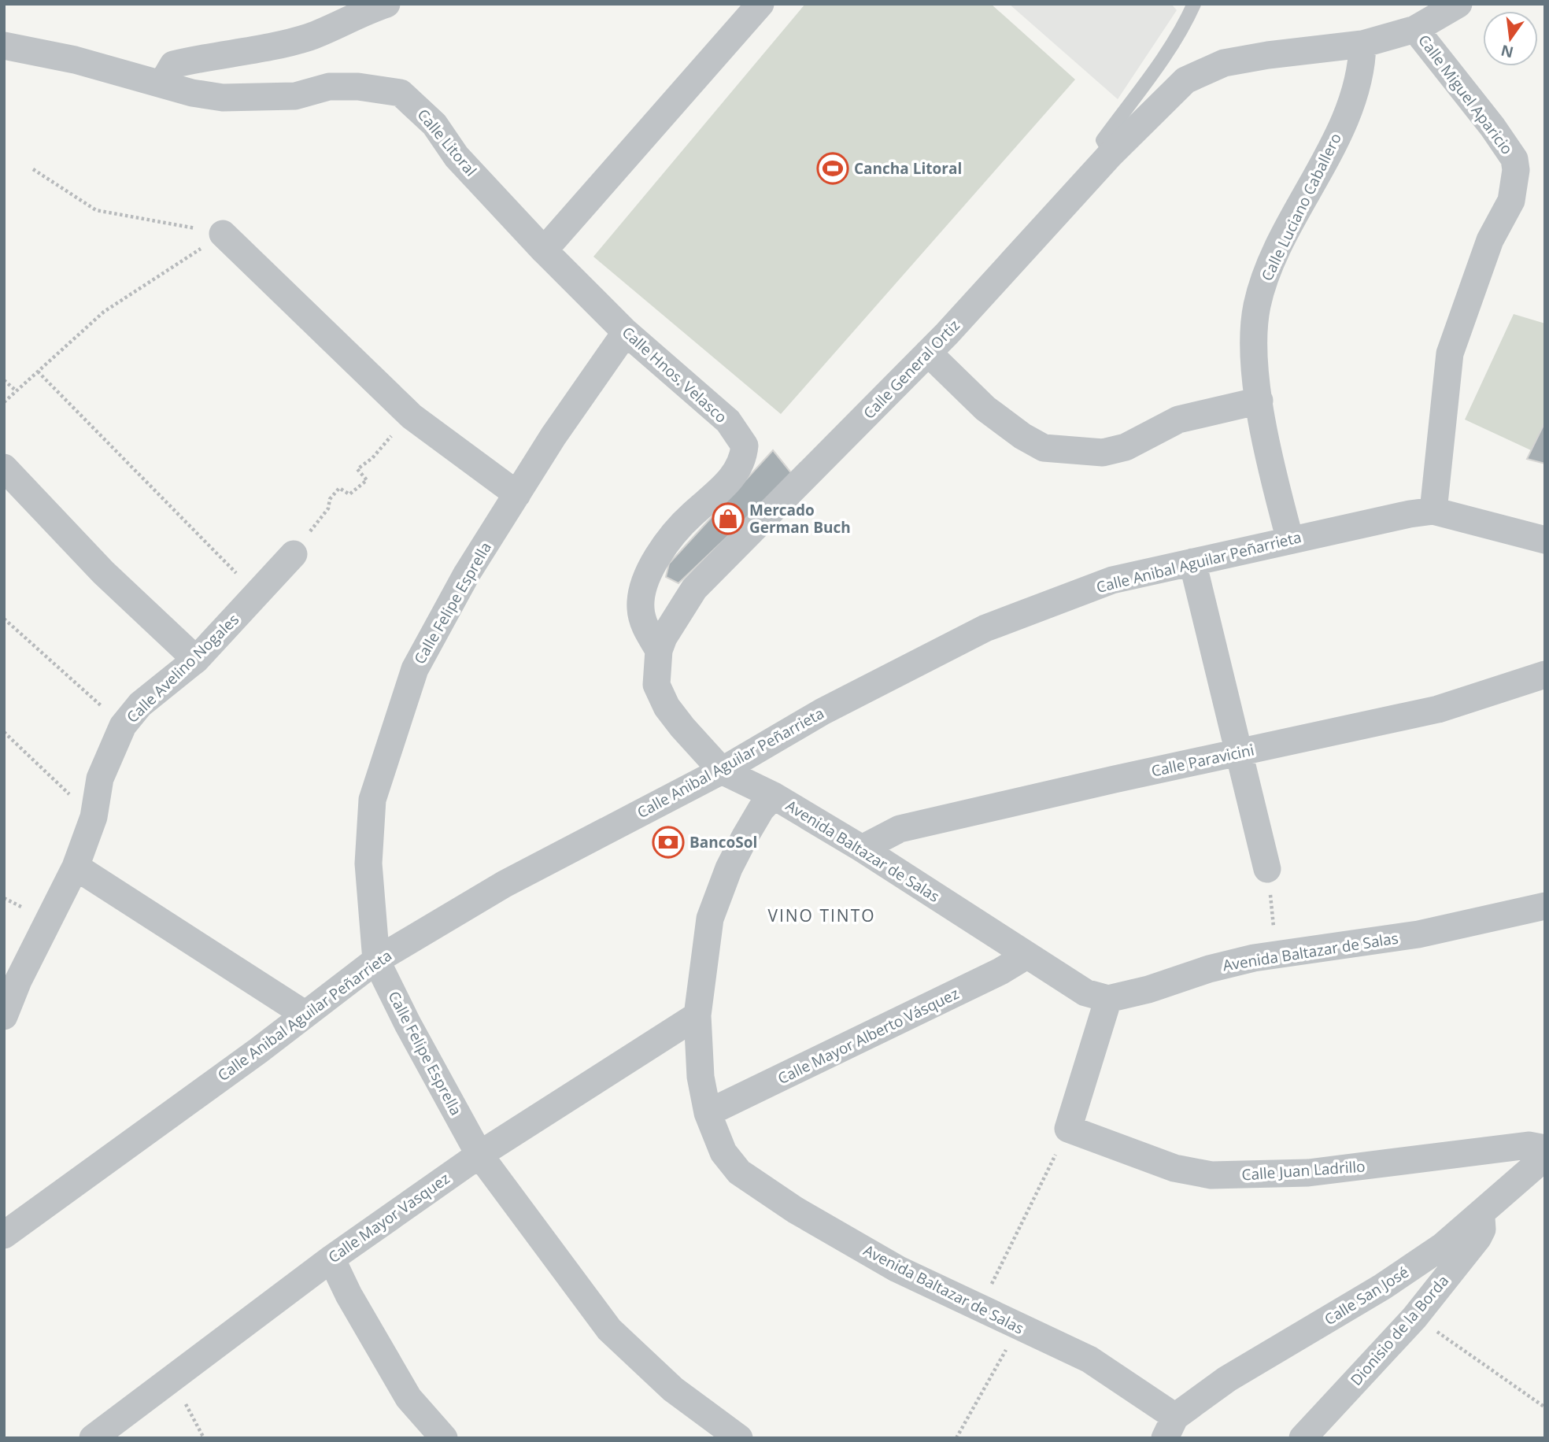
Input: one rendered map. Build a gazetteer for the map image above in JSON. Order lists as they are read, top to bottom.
{
  "streets": {
    "street": [
      "Calle Miguel Aparicio",
      "Calle Litoral",
      "Calle Luciano Caballero",
      "Calle General Ortiz",
      "Calle Hnos. Velasco",
      "Calle Anibal Aguilar Peñarrieta",
      "Calle Felipe Esprella",
      "Calle Avelino Nogales",
      "Calle Paravicini",
      "Avenida Baltazar de Salas",
      "Calle Mayor Alberto Vásquez",
      "Calle Juan Ladrillo",
      "Calle Mayor Vasquez",
      "Calle San José",
      "Dionisio de la Borda"
    ]
  },
  "crossings": [
    ["Calle Miguel Aparicio", "Calle Anibal Aguilar Peñarrieta"],
    ["Calle Litoral", "Calle Hnos. Velasco"],
    ["Calle Luciano Caballero", "Calle General Ortiz"],
    ["Calle Luciano Caballero", "Calle Anibal Aguilar Peñarrieta"],
    ["Calle General Ortiz", "Calle Hnos. Velasco"],
    ["Calle General Ortiz", "Calle Anibal Aguilar Peñarrieta"],
    ["Calle General Ortiz", "Avenida Baltazar de Salas"],
    ["Calle Hnos. Velasco", "Calle Felipe Esprella"],
    ["Calle Anibal Aguilar Peñarrieta", "Calle Felipe Esprella"],
    ["Calle Felipe Esprella", "Calle Mayor Vasquez"],
    ["Calle Paravicini", "Avenida Baltazar de Salas"],
    ["Avenida Baltazar de Salas", "Calle Mayor Alberto Vásquez"],
    ["Avenida Baltazar de Salas", "Calle Mayor Vasquez"],
    ["Avenida Baltazar de Salas", "Calle San José"],
    ["Calle San José", "Dionisio de la Borda"]
  ],
  "districts": ["VINO TINTO"],
  "places": {
    "sports": ["Cancha Litoral"],
    "shop": ["Mercado German Buch"],
    "bank": ["BancoSol"]
  },
  "north": "bottom"
}
